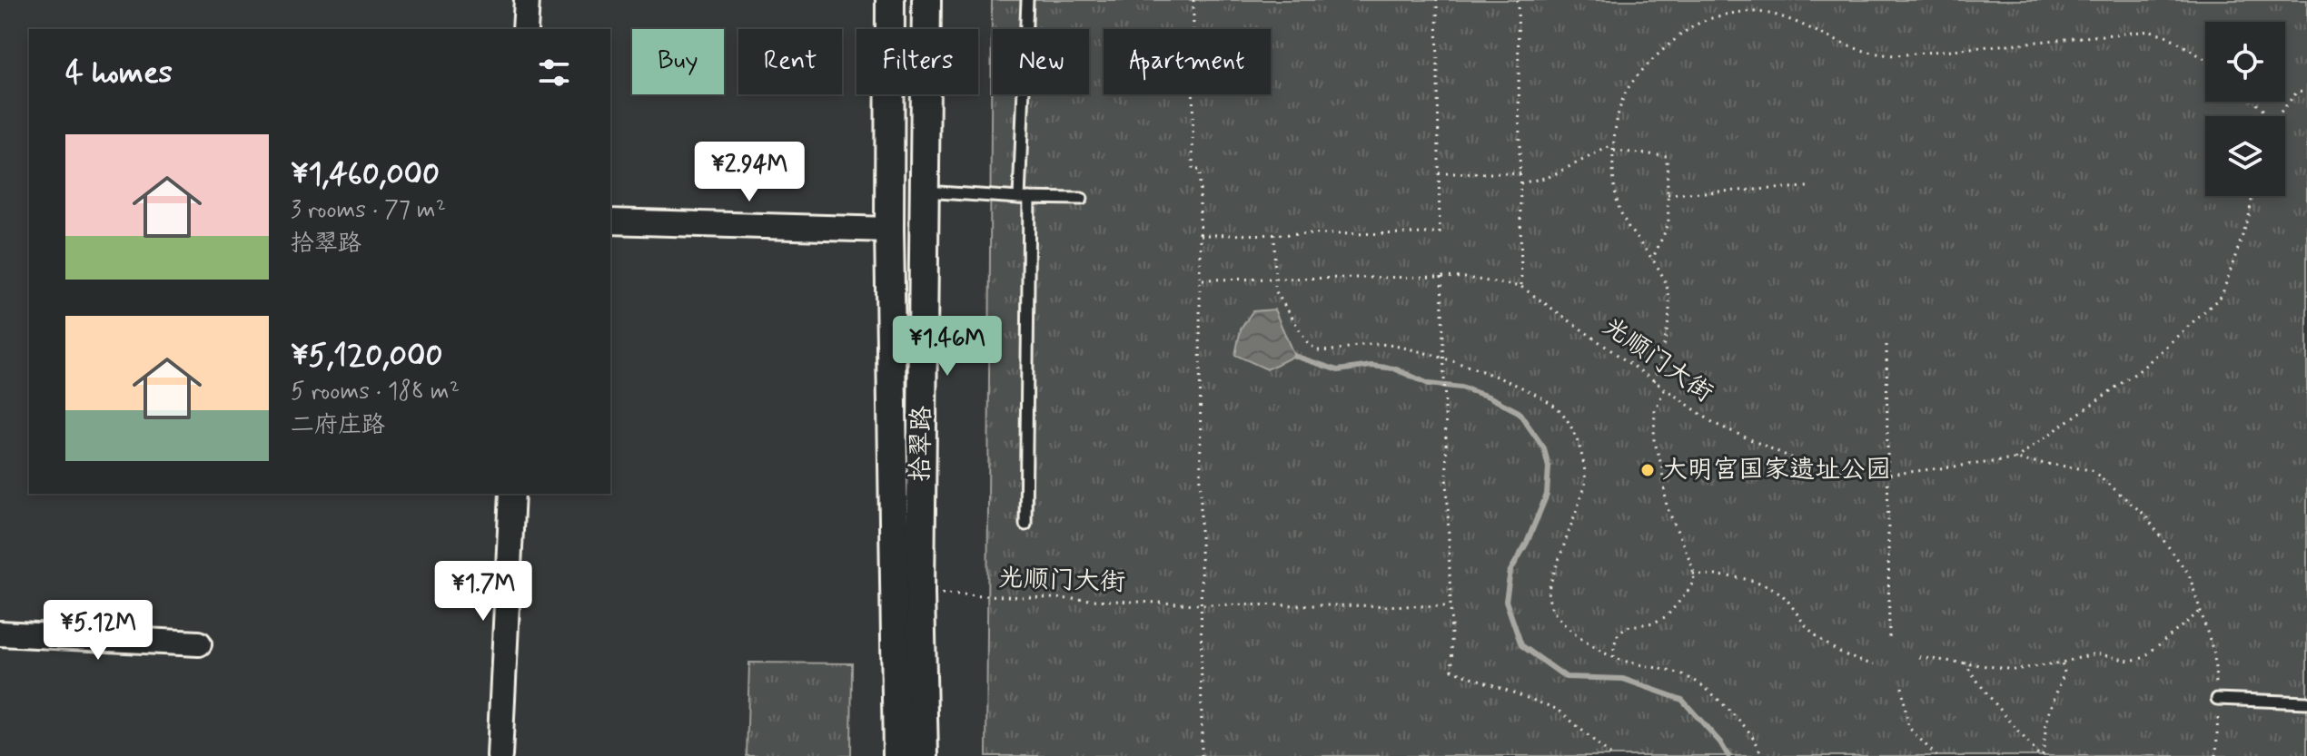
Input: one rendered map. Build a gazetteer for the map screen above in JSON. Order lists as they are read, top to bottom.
{
  "streets": {
    "main road": ["拾翠路"],
    "path": ["光顺门大街"]
  },
  "crossings": [
    ["光顺门大街", "拾翠路"]
  ],
  "places": ["大明宫国家遗址公园"],
  "page": {
    "chip": [
      "Buy",
      "Rent",
      "Filters",
      "New",
      "Apartment"
    ],
    "heading": "4 homes",
    "list": [
      {
        "name": "¥1,460,000",
        "note": "3 rooms · 77 m² · 拾翠路"
      },
      {
        "name": "¥5,120,000",
        "note": "5 rooms · 188 m² · 二府庄路"
      }
    ],
    "price": [
      "¥2.94M",
      "¥1.46M",
      "¥1.7M",
      "¥5.12M"
    ]
  }
}
